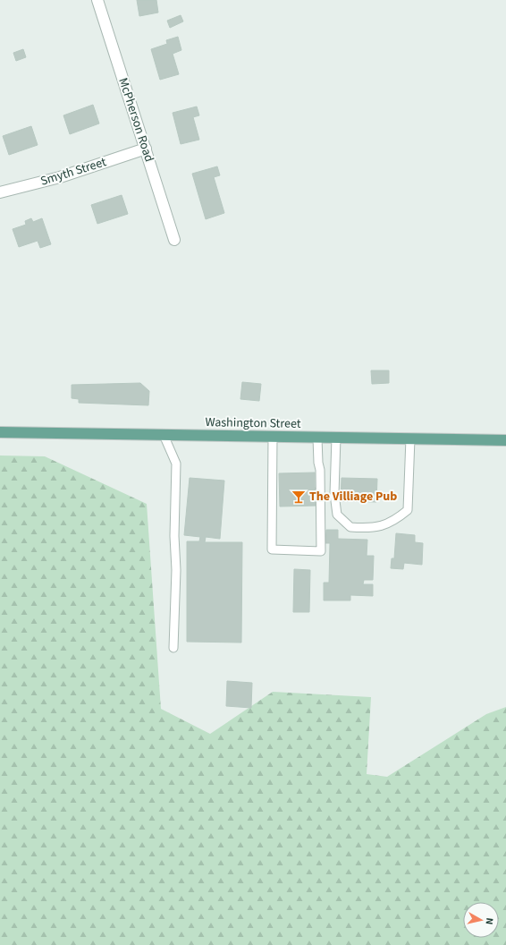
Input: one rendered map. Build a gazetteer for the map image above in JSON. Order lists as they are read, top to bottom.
{
  "streets": {
    "main road": ["Washington Street"],
    "street": ["McPherson Road", "Smyth Street"]
  },
  "crossings": [
    ["McPherson Road", "Smyth Street"]
  ],
  "places": {
    "bar": ["The Villiage Pub"]
  },
  "north": "right"
}
